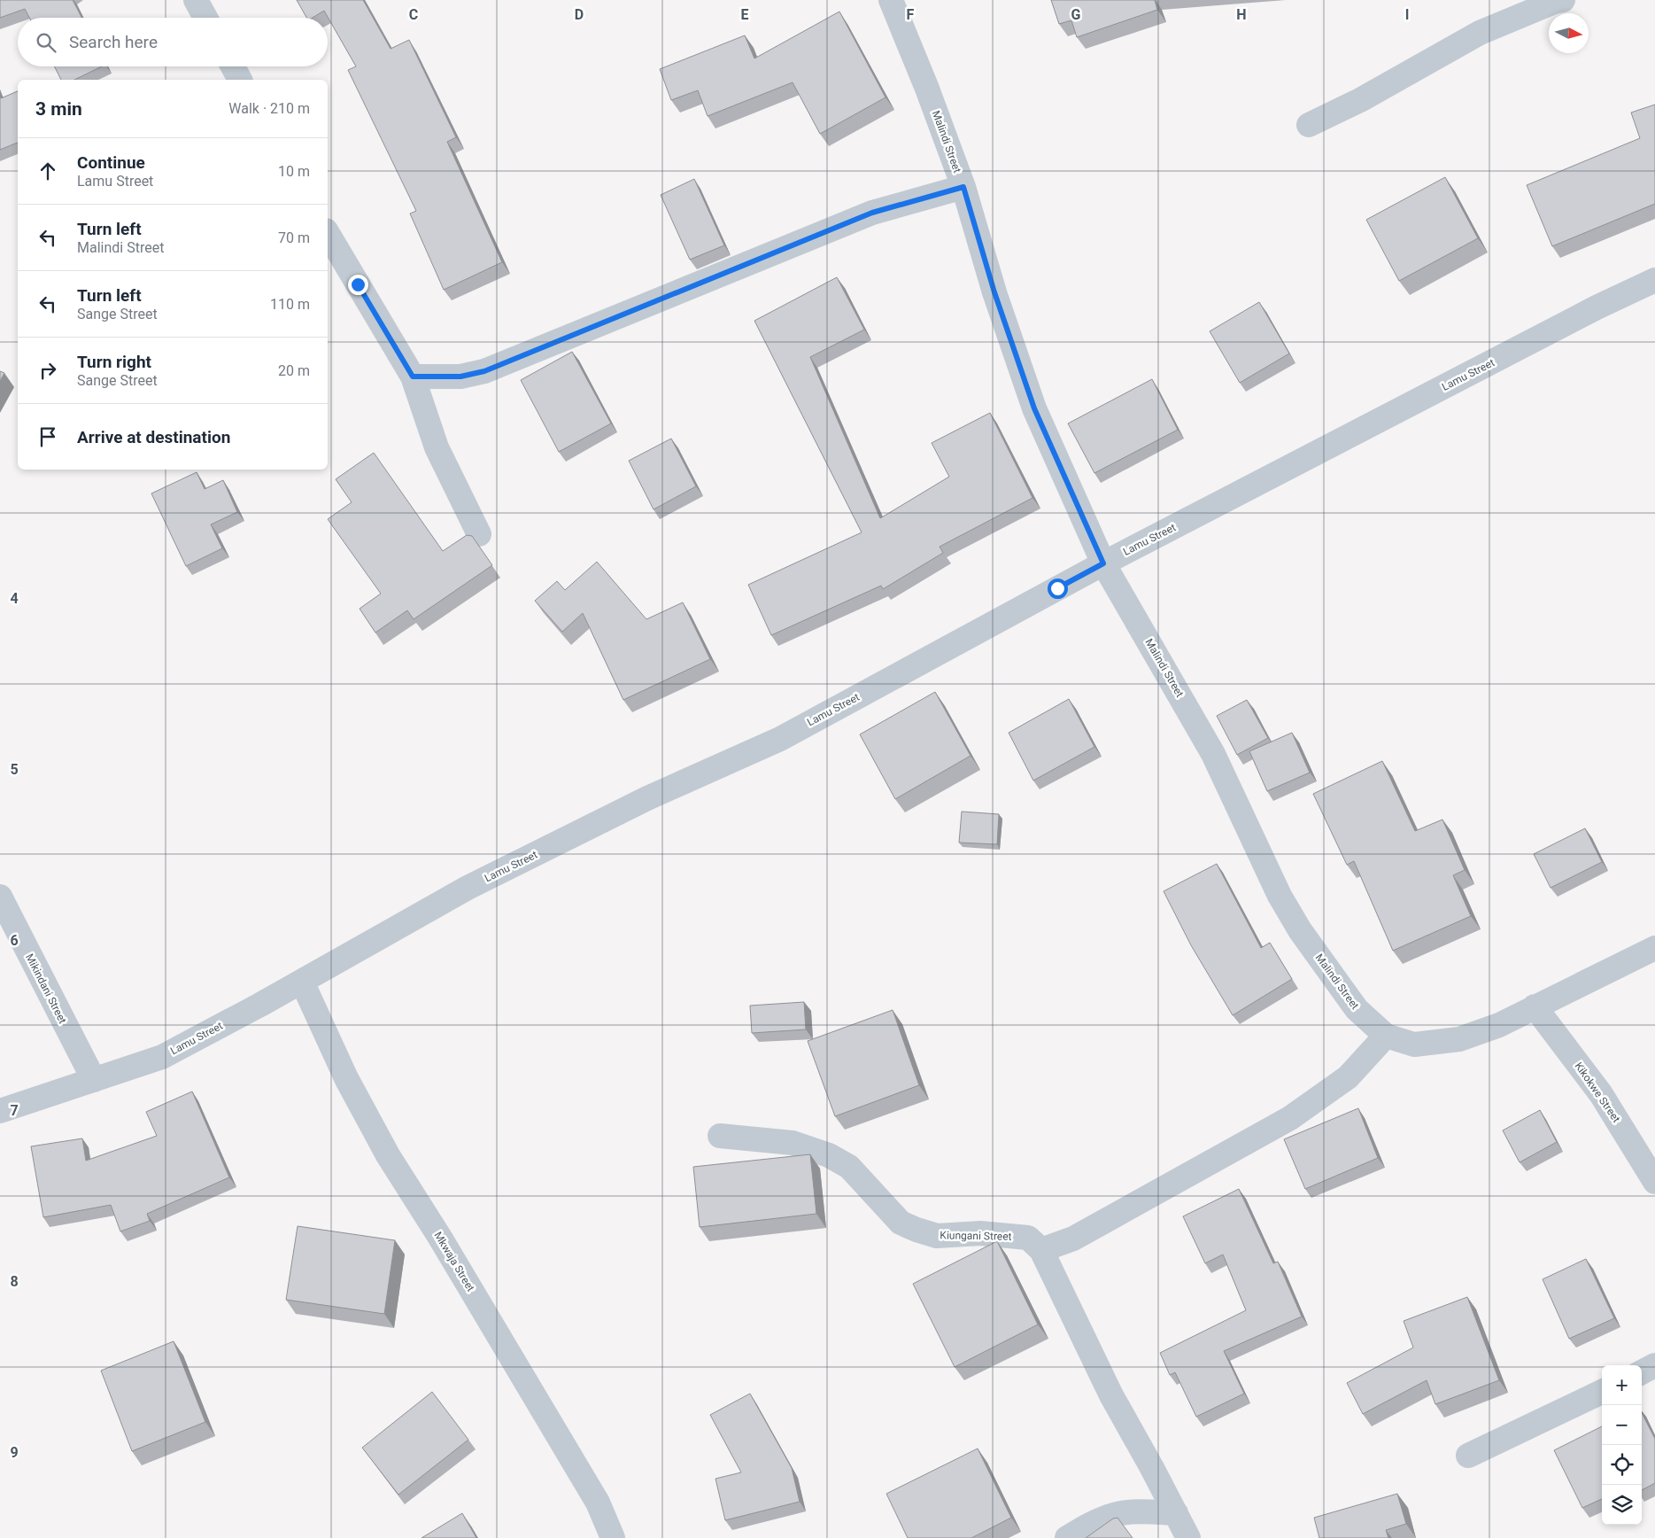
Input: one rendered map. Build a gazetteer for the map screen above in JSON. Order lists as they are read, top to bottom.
{
  "streets": {
    "street": [
      "Malindi Street",
      "Lamu Street",
      "Mikindani Street",
      "Kikokwe Street",
      "Kiungani Street",
      "Mkwaja Street"
    ]
  },
  "crossings": [
    ["Malindi Street", "Lamu Street"],
    ["Malindi Street", "Kikokwe Street"],
    ["Lamu Street", "Mikindani Street"],
    ["Lamu Street", "Mkwaja Street"]
  ],
  "north": "right",
  "page": {
    "search": "Search here",
    "heading": ["3 min", "Walk · 210 m"],
    "list": [
      ["Continue", "Lamu Street", "10 m"],
      ["Turn left", "Malindi Street", "70 m"],
      ["Turn left", "Sange Street", "110 m"],
      ["Turn right", "Sange Street", "20 m"],
      "Arrive at destination"
    ],
    "map_buttons": ["+", "−"]
  },
  "grid": {
    "columns": [
      "C",
      "D",
      "E",
      "F",
      "G",
      "H",
      "I"
    ],
    "rows": [
      "4",
      "5",
      "6",
      "7",
      "8",
      "9"
    ]
  }
}
